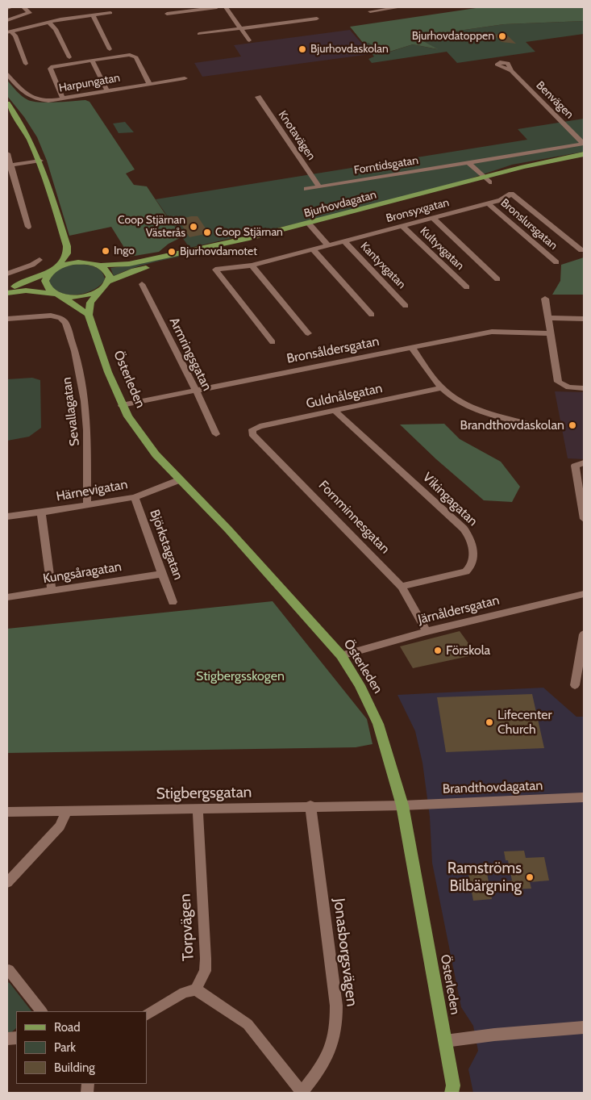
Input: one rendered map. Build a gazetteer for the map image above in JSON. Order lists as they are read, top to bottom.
{
  "streets": {
    "main road": ["Bjurhovdagatan", "Österleden"],
    "street": [
      "Harpungatan",
      "Benvägen",
      "Knotavägen",
      "Forntidsgatan",
      "Bronsyxgatan",
      "Bronslursgatan",
      "Kultyxgatan",
      "Kantyxgatan",
      "Bronsåldersgatan",
      "Armringsgatan",
      "Guldnålsgatan",
      "Sevallagatan",
      "Härnevigatan",
      "Vikingagatan",
      "Fornminnesgatan",
      "Björkstagatan",
      "Kungsåragatan",
      "Järnåldersgatan",
      "Brandthovdagatan",
      "Stigbergsgatan",
      "Torpvägen",
      "Jonasborgsvägen"
    ]
  },
  "crossings": [
    ["Benvägen", "Forntidsgatan"],
    ["Knotavägen", "Forntidsgatan"],
    ["Bronsyxgatan", "Bronslursgatan"],
    ["Bronsyxgatan", "Kultyxgatan"],
    ["Bronsyxgatan", "Kantyxgatan"],
    ["Bronsåldersgatan", "Armringsgatan"],
    ["Bronsåldersgatan", "Österleden"],
    ["Österleden", "Härnevigatan"],
    ["Österleden", "Järnåldersgatan"],
    ["Österleden", "Brandthovdagatan"],
    ["Österleden", "Stigbergsgatan"],
    ["Guldnålsgatan", "Vikingagatan"],
    ["Guldnålsgatan", "Fornminnesgatan"],
    ["Sevallagatan", "Härnevigatan"],
    ["Härnevigatan", "Björkstagatan"],
    ["Vikingagatan", "Fornminnesgatan"],
    ["Fornminnesgatan", "Järnåldersgatan"],
    ["Björkstagatan", "Kungsåragatan"],
    ["Brandthovdagatan", "Stigbergsgatan"],
    ["Stigbergsgatan", "Torpvägen"],
    ["Stigbergsgatan", "Jonasborgsvägen"]
  ],
  "parks": ["Stigbergsskogen"],
  "places": [
    "Bjurhovdatoppen",
    "Bjurhovdaskolan",
    "Coop Stjärnan Västerås",
    "Coop Stjärnan",
    "Ingo",
    "Bjurhovdamotet",
    "Brandthovdaskolan",
    "Förskola",
    "Lifecenter Church",
    "Ramströms Bilbärgning"
  ],
  "legend": ["Road", "Park", "Building"]
}
